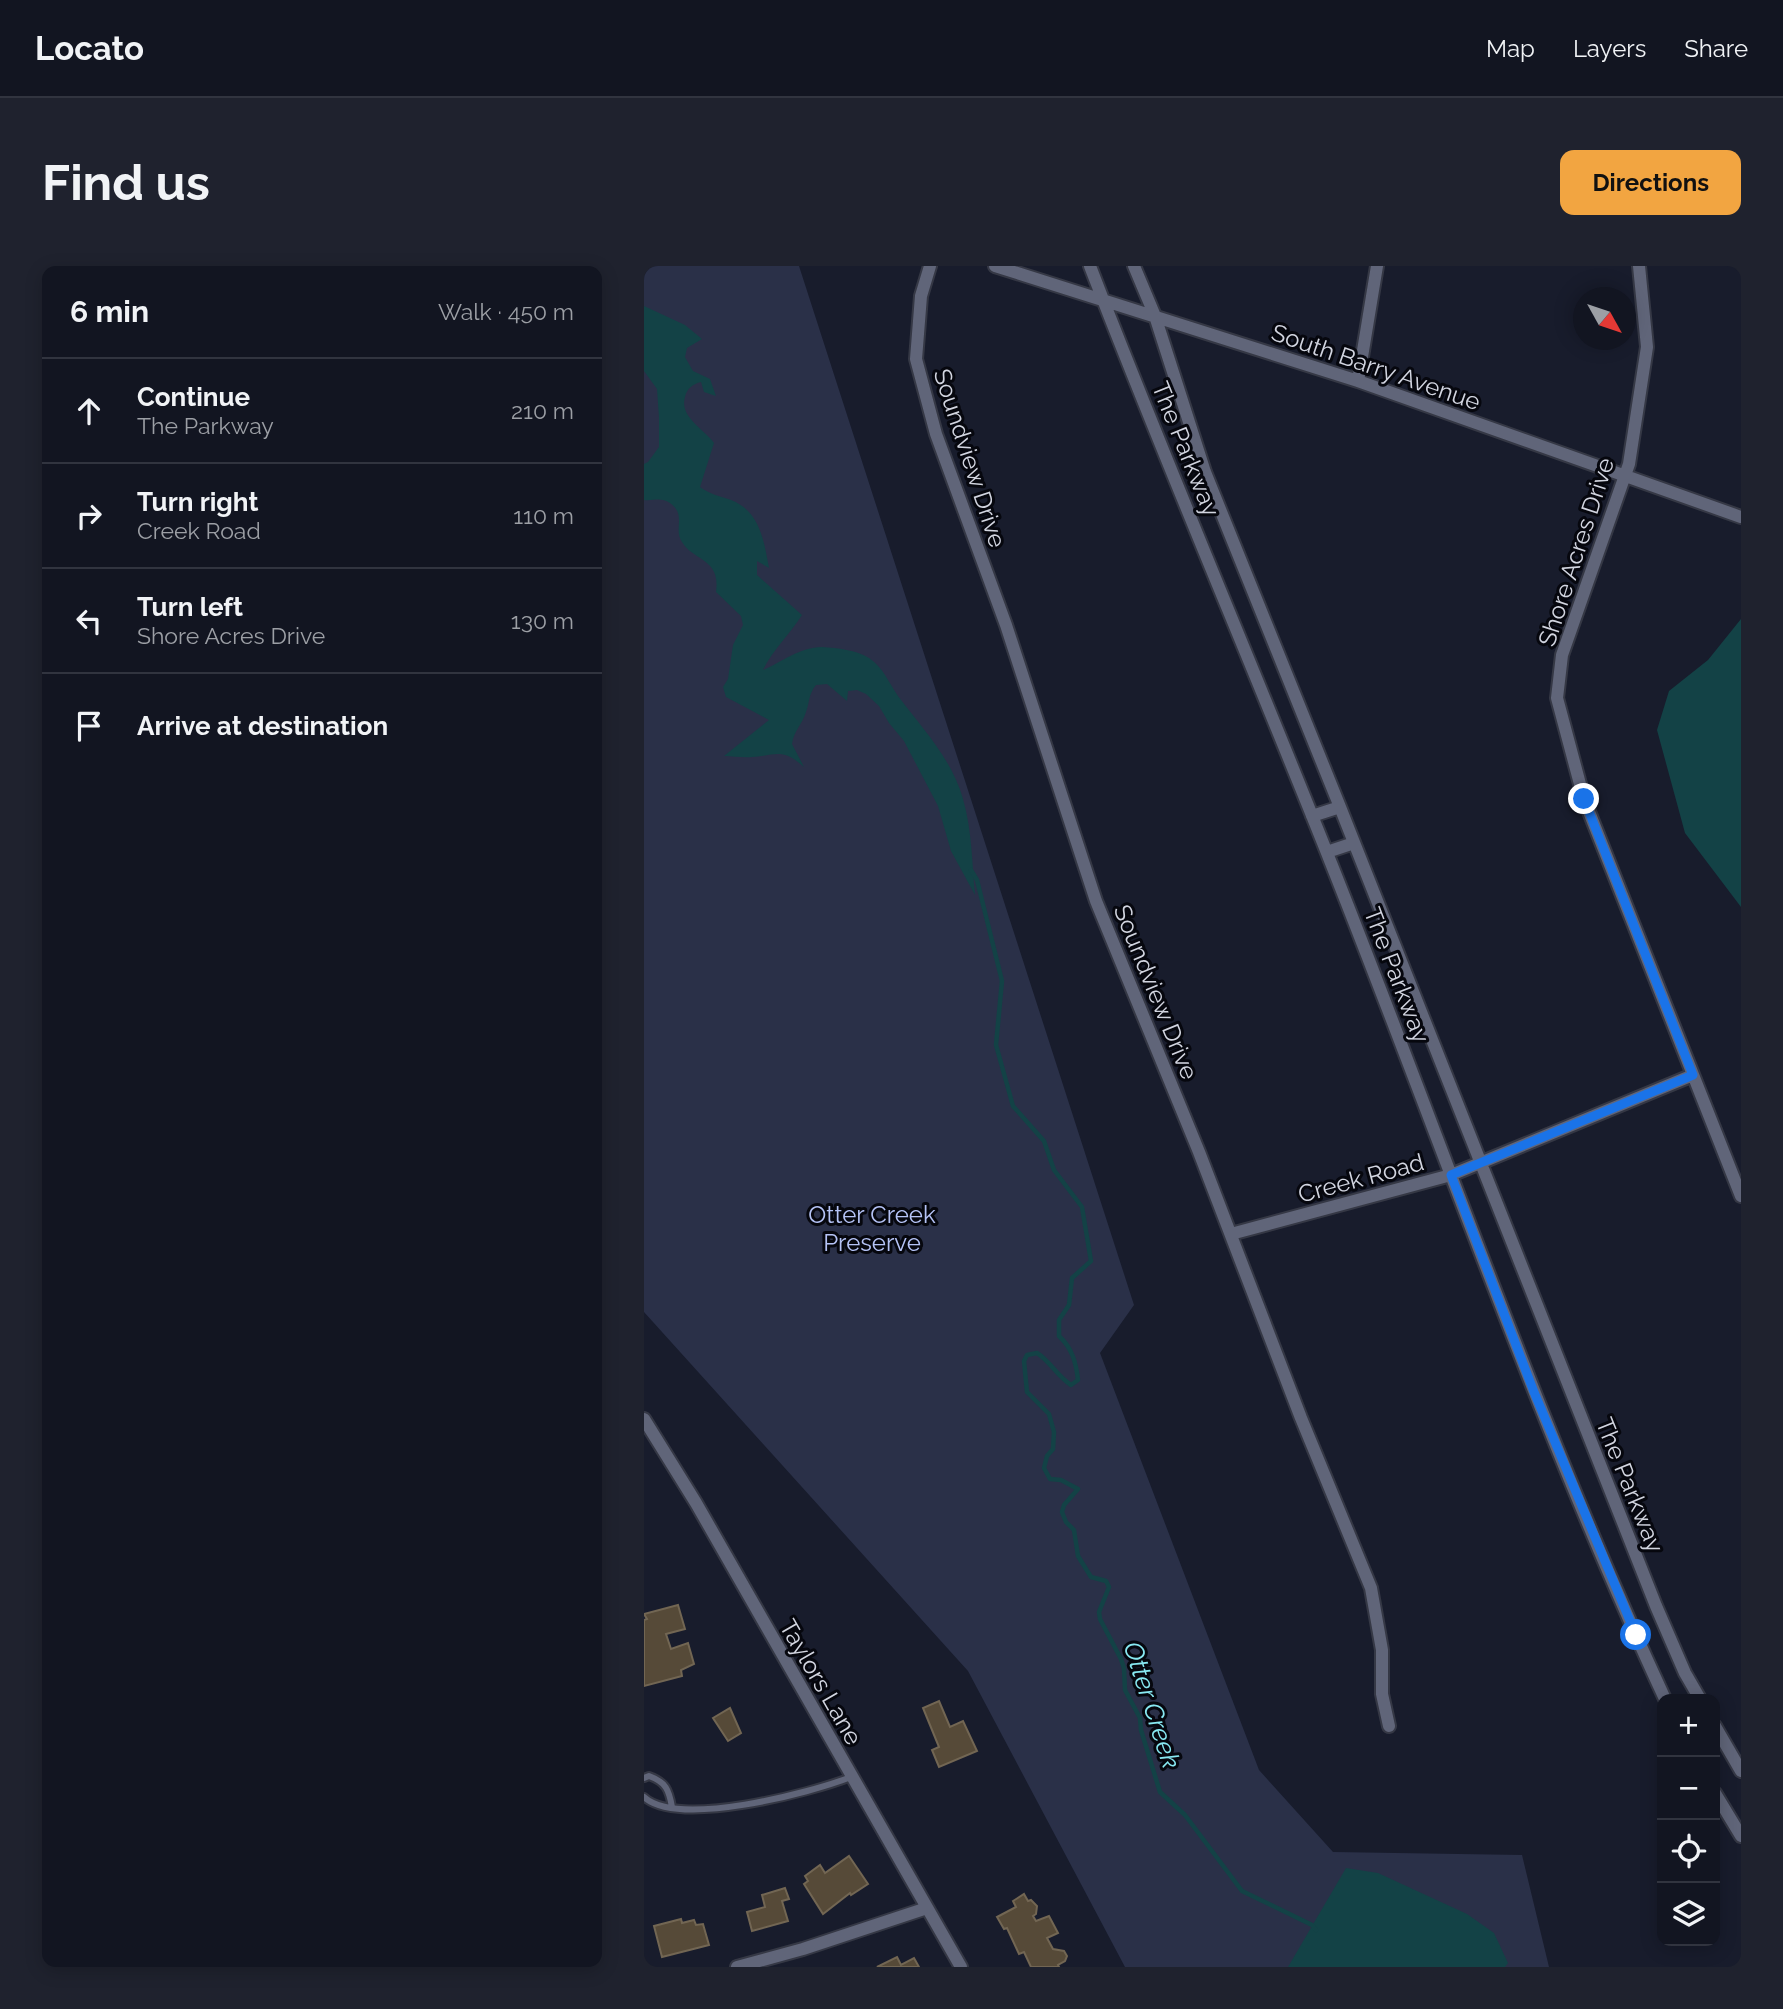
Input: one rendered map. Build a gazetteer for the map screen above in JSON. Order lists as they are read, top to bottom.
{
  "streets": {
    "street": [
      "South Barry Avenue",
      "The Parkway",
      "Soundview Drive",
      "Shore Acres Drive",
      "Creek Road",
      "Taylors Lane"
    ]
  },
  "crossings": [
    ["South Barry Avenue", "The Parkway"],
    ["South Barry Avenue", "Shore Acres Drive"],
    ["The Parkway", "Creek Road"],
    ["Soundview Drive", "Creek Road"],
    ["Shore Acres Drive", "Creek Road"]
  ],
  "water": ["Otter Creek"],
  "parks": ["Otter Creek Preserve"],
  "north": "bottom right",
  "page": {
    "header": "Locato",
    "nav": ["Map", "Layers", "Share"],
    "buttons": "Directions",
    "title": "Find us",
    "heading": ["6 min", "Walk · 450 m"],
    "list": [
      ["Continue", "The Parkway", "210 m"],
      ["Turn right", "Creek Road", "110 m"],
      ["Turn left", "Shore Acres Drive", "130 m"],
      "Arrive at destination"
    ],
    "map_buttons": ["+", "−"]
  }
}
